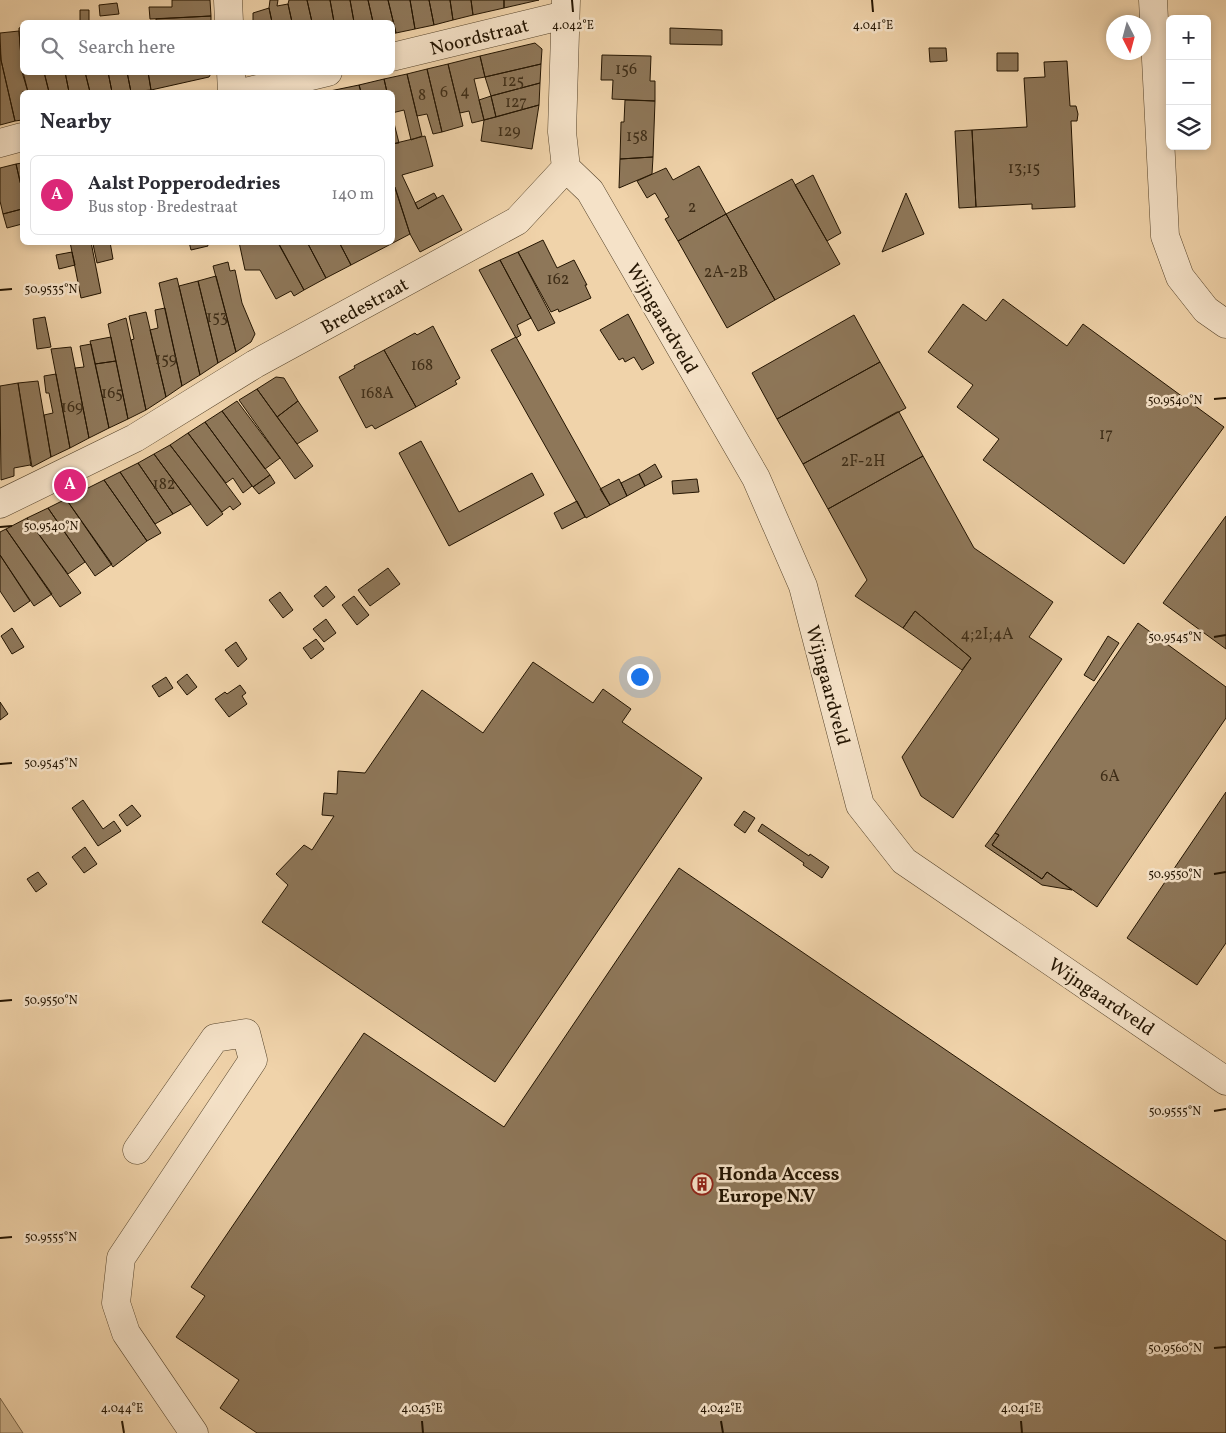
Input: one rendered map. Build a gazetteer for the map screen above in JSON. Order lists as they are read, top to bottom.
{
  "streets": {
    "street": ["Noordstraat", "Bredestraat", "Wijngaardveld"]
  },
  "crossings": [
    ["Bredestraat", "Wijngaardveld"]
  ],
  "places": {
    "building": ["Honda Access Europe N.V"]
  },
  "house_numbers": [
    "156",
    "125",
    "4",
    "6",
    "8",
    "127",
    "129",
    "158",
    "13;15",
    "2",
    "2A-2B",
    "162",
    "153",
    "159",
    "168",
    "165",
    "168A",
    "169",
    "17",
    "2F-2H",
    "182",
    "4;2I;4A",
    "6A"
  ],
  "north": "bottom",
  "page": {
    "map_buttons": ["+", "−"],
    "search": "Search here",
    "heading": "Nearby",
    "list": [
      {
        "mark": "A",
        "name": "Aalst Popperodedries",
        "note": "Bus stop · Bredestraat",
        "value": "140 m"
      }
    ],
    "pins": "A"
  },
  "coordinates": [
    "4.042°E",
    "4.041°E",
    "50.9535°N",
    "50.9540°N",
    "50.9545°N",
    "50.9550°N",
    "50.9555°N",
    "50.9560°N",
    "4.044°E",
    "4.043°E"
  ]
}
